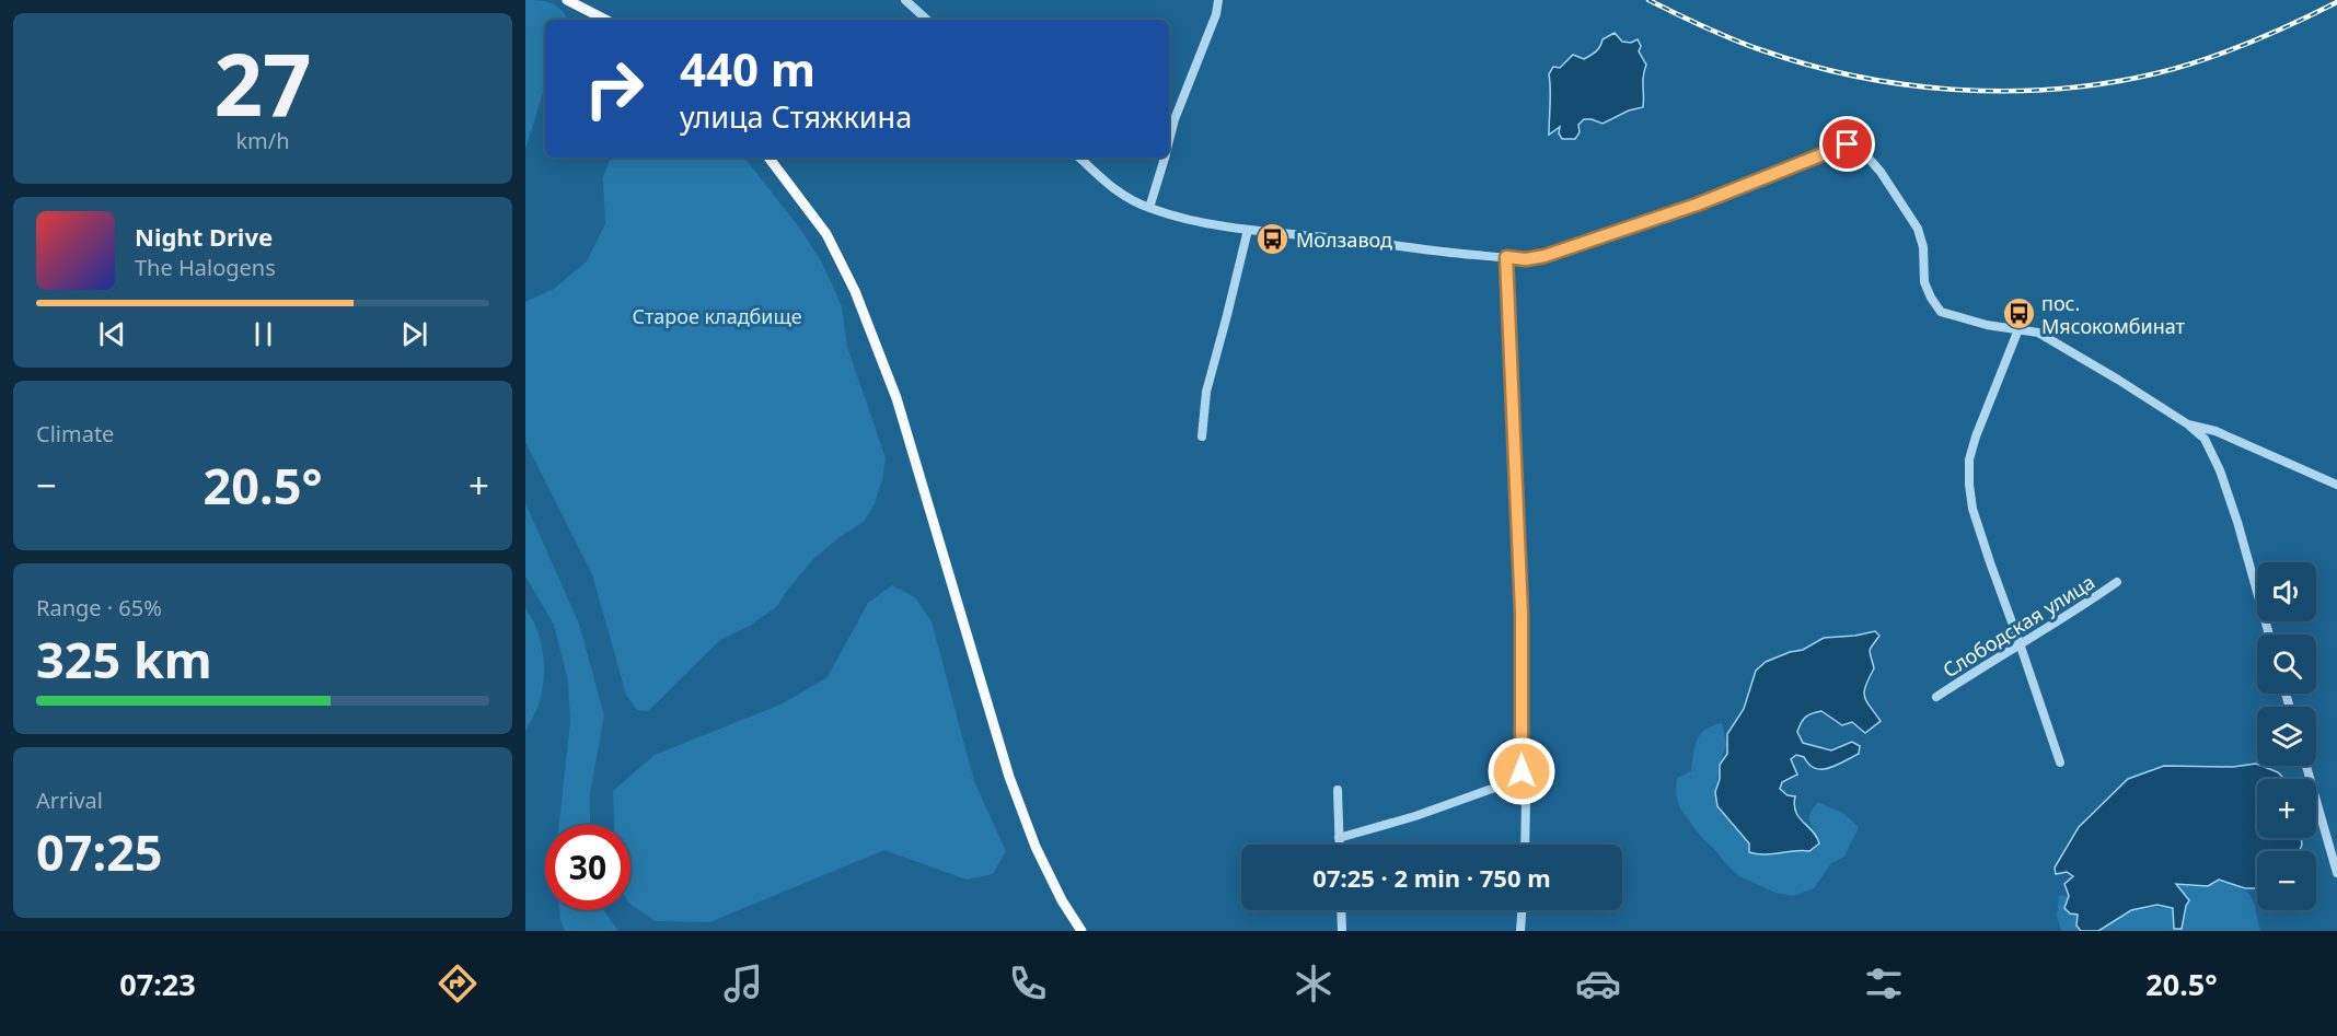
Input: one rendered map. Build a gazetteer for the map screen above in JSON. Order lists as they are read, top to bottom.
{
  "streets": {
    "street": ["Слободская улица"]
  },
  "parks": ["Старое кладбище"],
  "places": {
    "bus stop": ["Молзавод", "пос. Мясокомбинат"]
  },
  "page": {
    "tile": [
      ["27", "km/h"],
      "Climate",
      ["Range · 65%", "325 km"],
      ["Arrival", "07:25"]
    ],
    "turn": ["440 m", "улица Стяжкина"],
    "song": ["Night Drive", "The Halogens"],
    "heat": ["−", "20.5°", "+"],
    "map_buttons": ["+", "−"],
    "limit": "30",
    "trip": "07:25 · 2 min · 750 m",
    "tabs": ["07:23", "20.5°"]
  }
}
